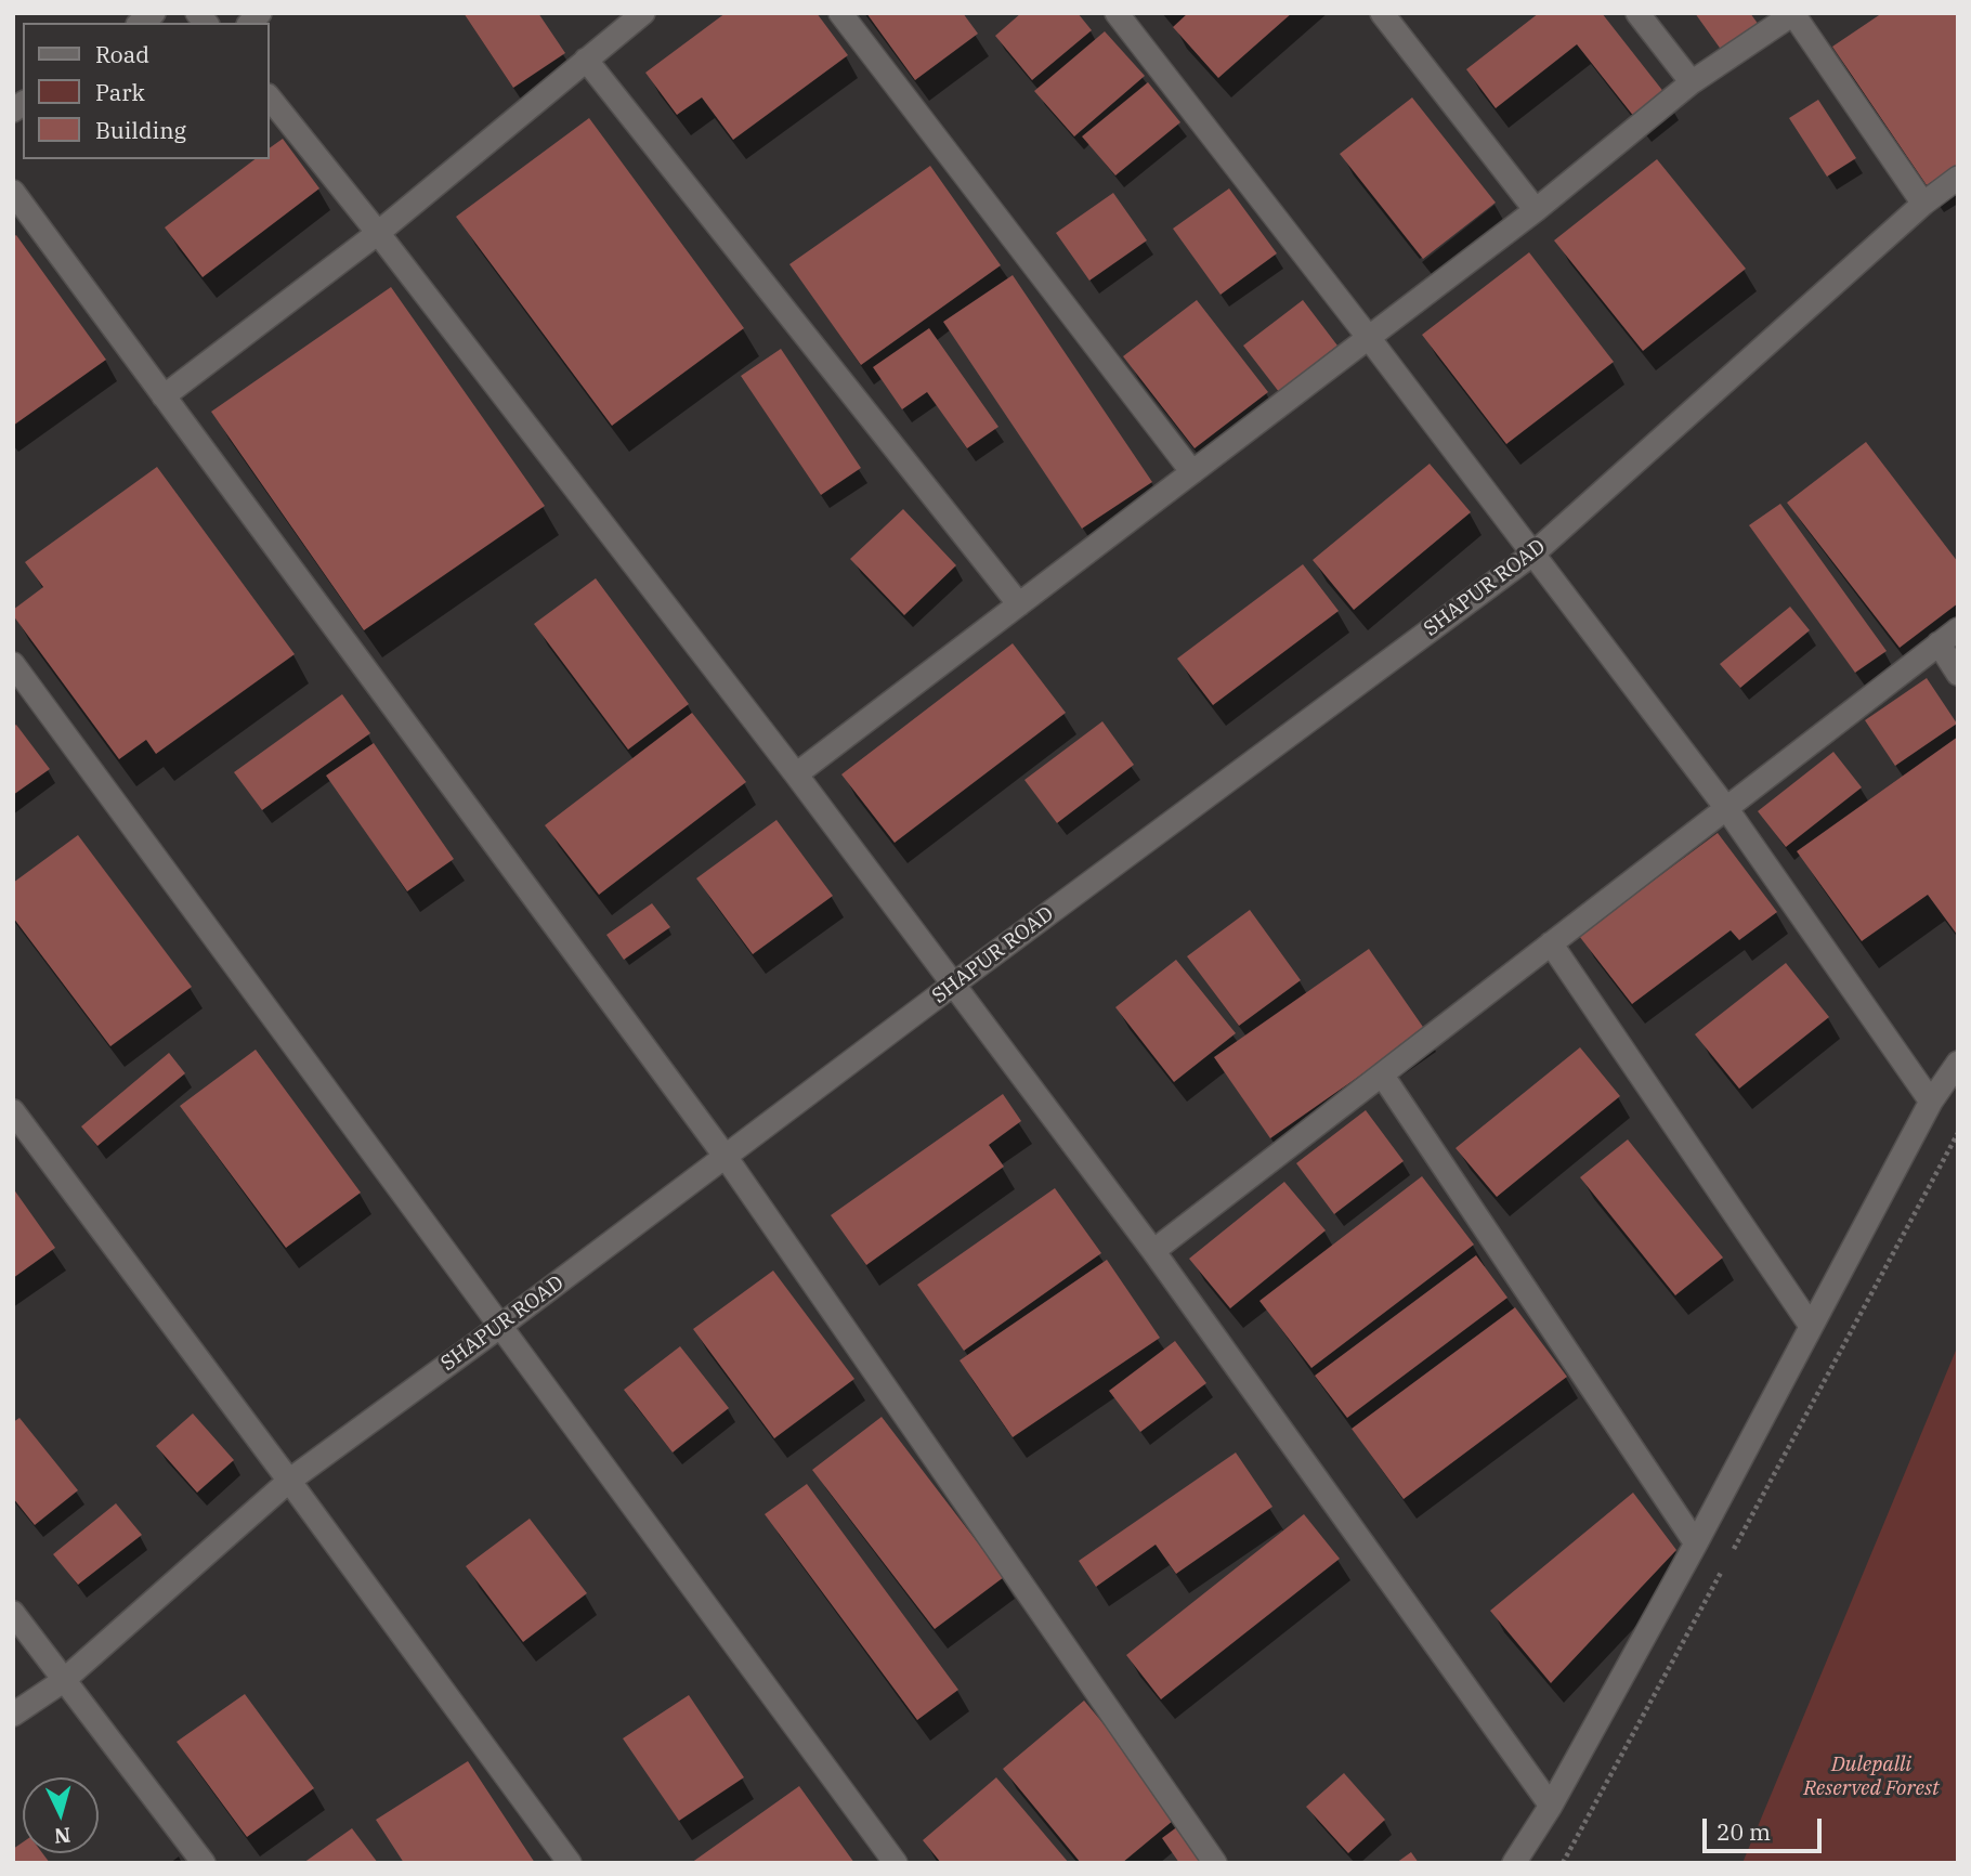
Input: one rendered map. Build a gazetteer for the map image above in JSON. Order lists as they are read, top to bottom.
{
  "streets": {
    "street": ["SHAPUR ROAD"]
  },
  "parks": ["Dulepalli Reserved Forest"],
  "legend": ["Road", "Park", "Building"],
  "scale_bar": "20 m",
  "north": "bottom"
}
